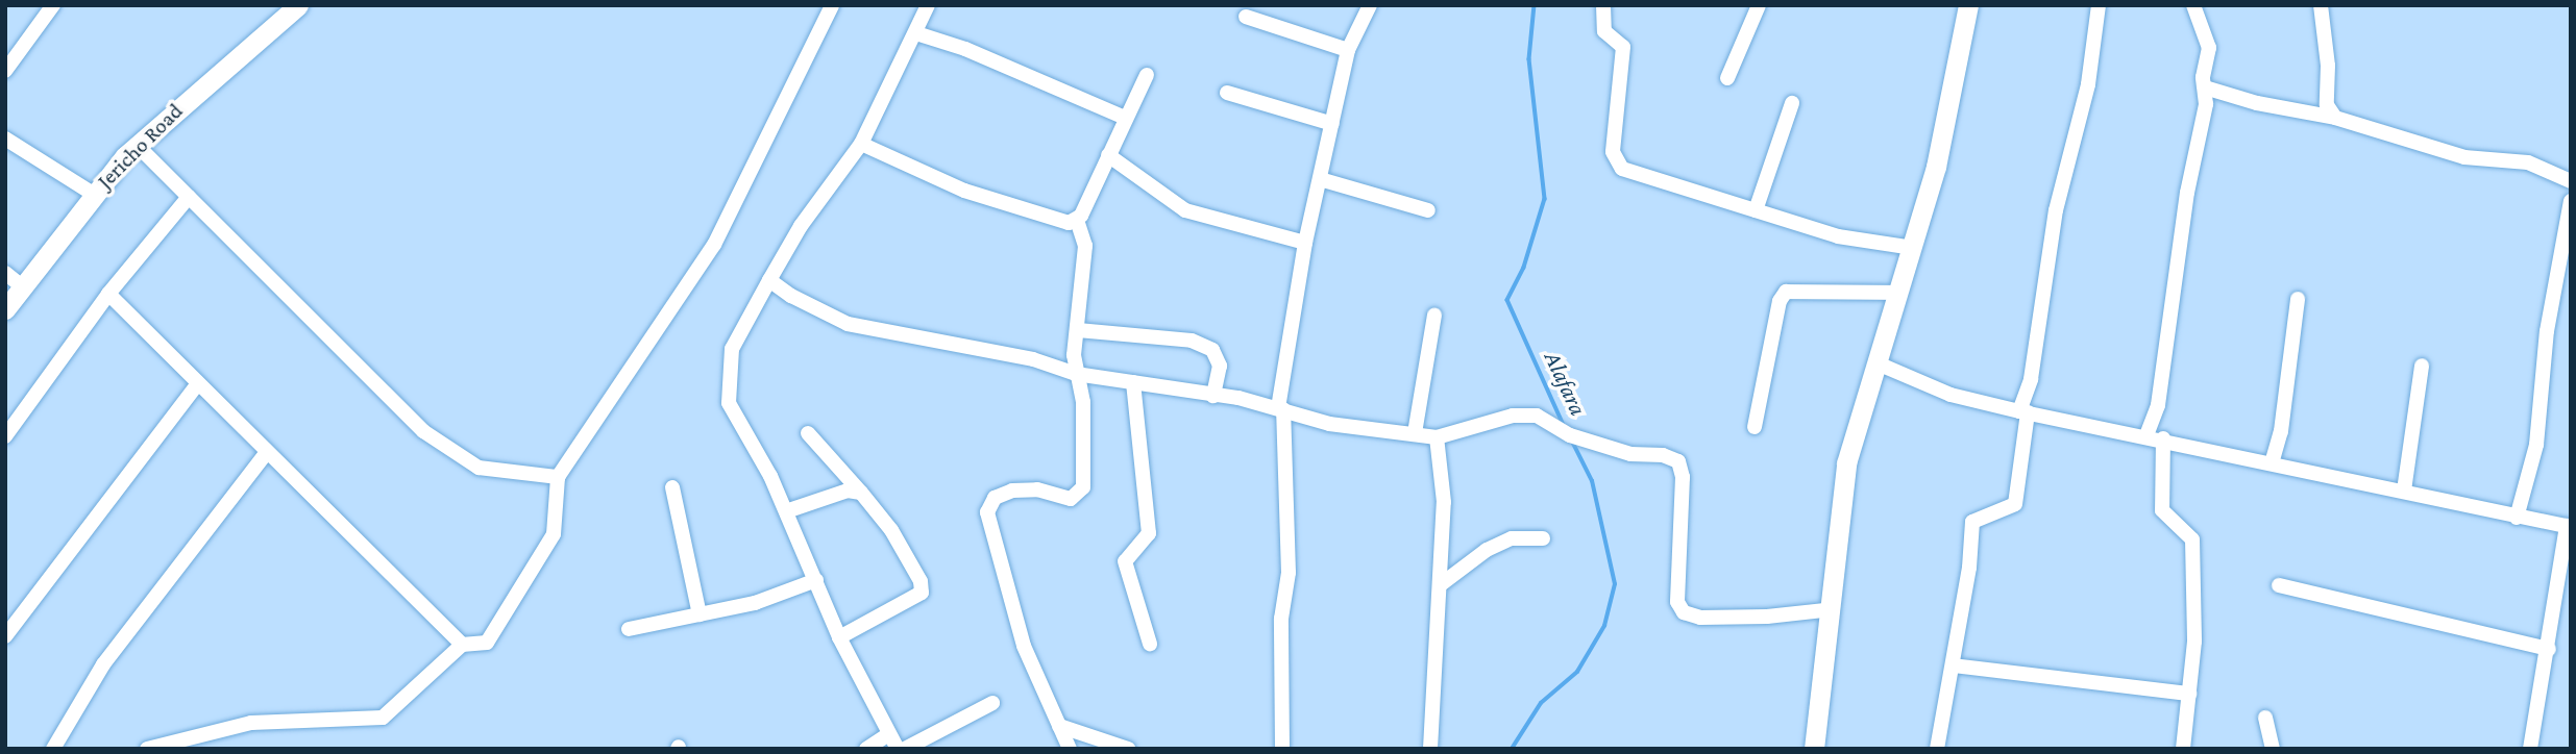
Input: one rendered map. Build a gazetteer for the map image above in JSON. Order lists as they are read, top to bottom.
{
  "streets": {
    "street": ["Jericho Road"]
  },
  "water": ["Alafara"]
}
